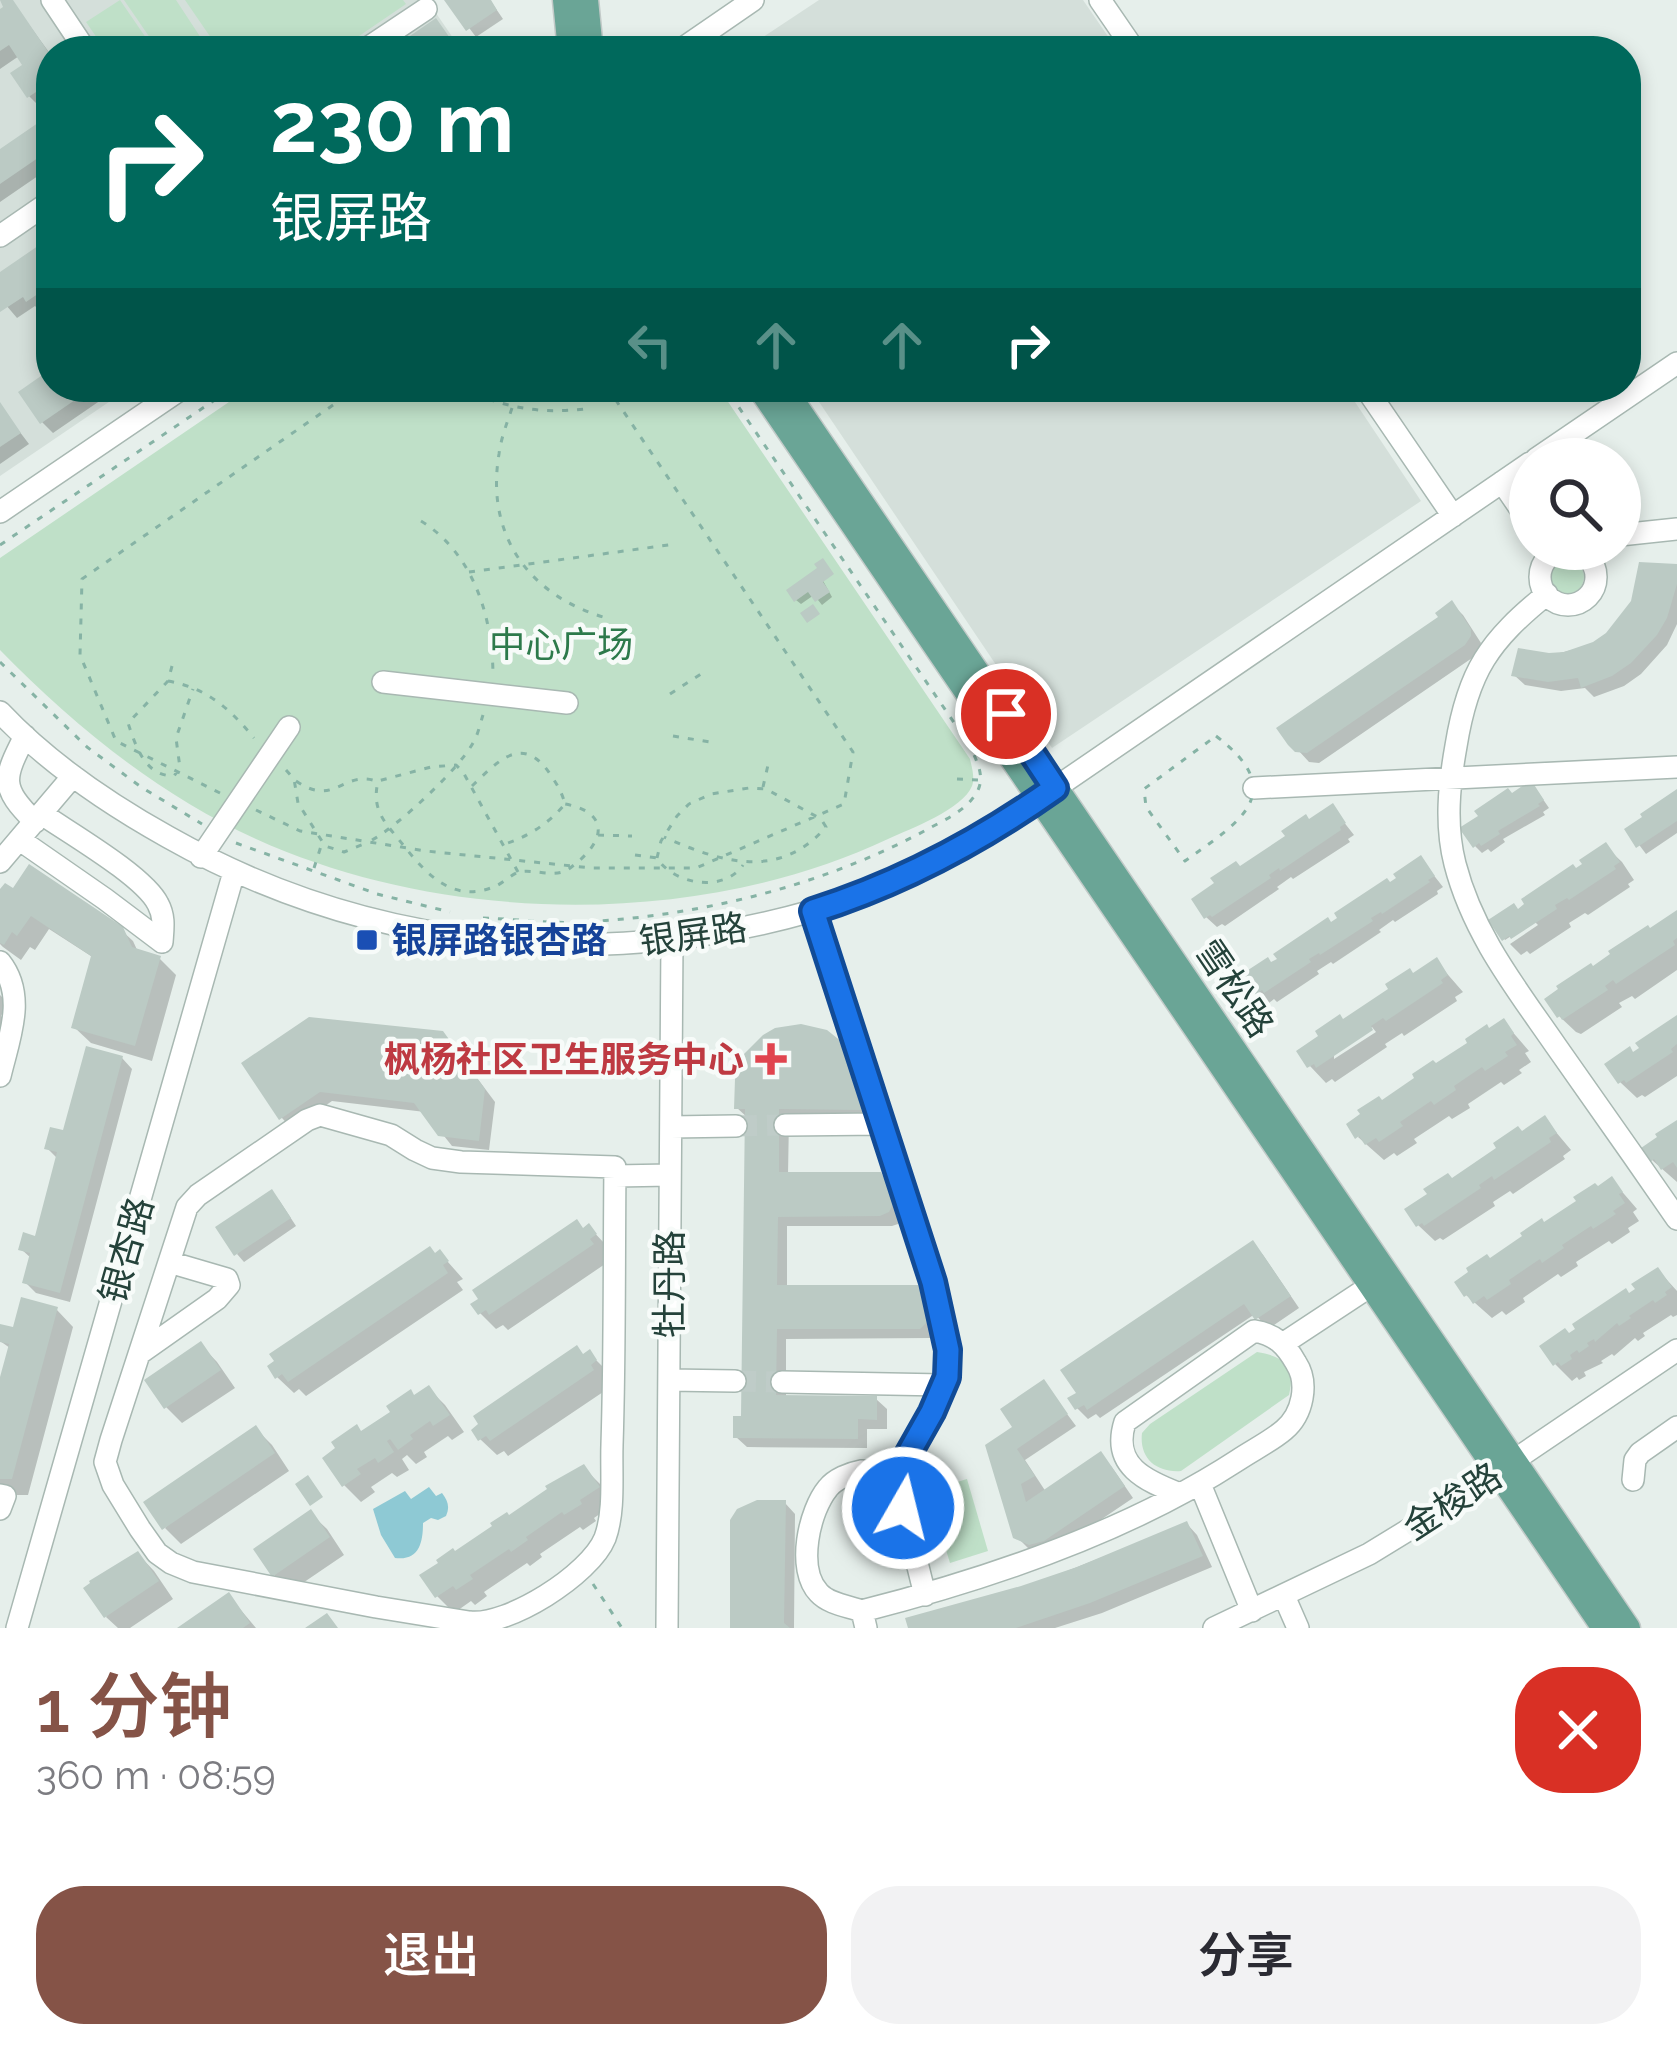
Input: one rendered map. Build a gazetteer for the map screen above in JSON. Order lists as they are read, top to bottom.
{
  "streets": {
    "main road": ["雪松路"],
    "street": [
      "银屏路",
      "银杏路",
      "牡丹路",
      "金梭路"
    ]
  },
  "crossings": [
    ["银屏路", "雪松路"],
    ["银屏路", "银杏路"],
    ["银屏路", "牡丹路"],
    ["雪松路", "金梭路"]
  ],
  "parks": ["中心广场"],
  "places": {
    "transit": ["银屏路银杏路"],
    "health": ["枫杨社区卫生服务中心"]
  },
  "page": {
    "turn": ["230 m", "银屏路"],
    "heading": ["1 分钟", "360 m · 08:59"],
    "buttons": ["退出", "分享"]
  }
}
